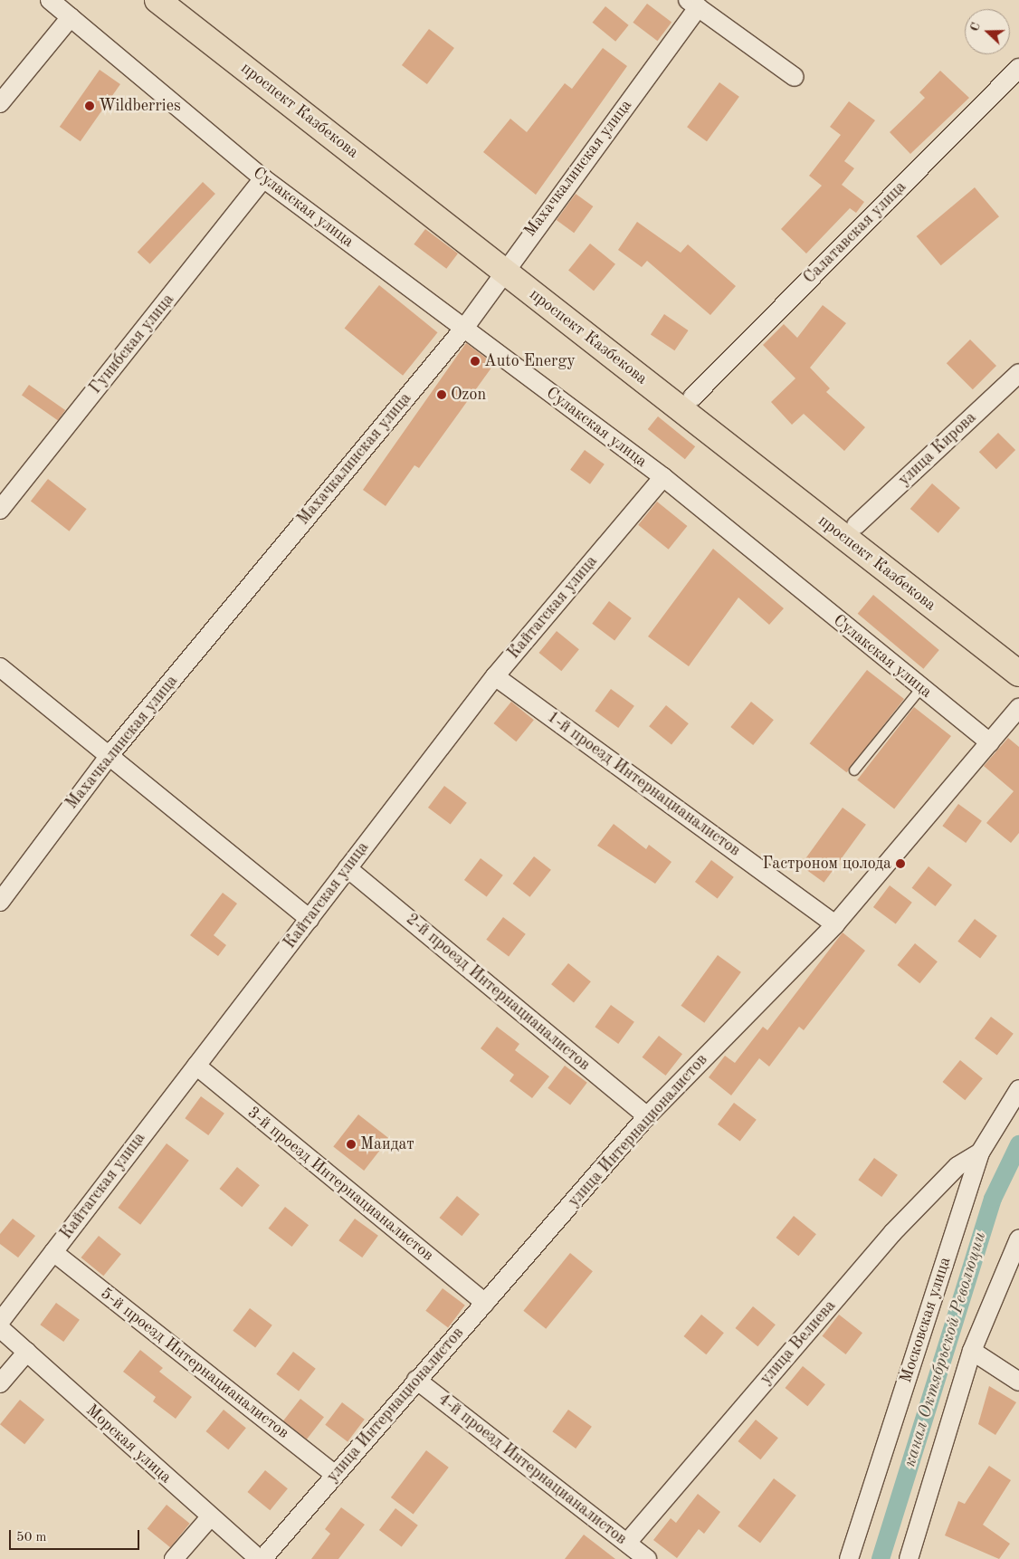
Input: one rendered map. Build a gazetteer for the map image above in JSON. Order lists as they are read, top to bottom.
{
  "streets": {
    "highway": ["проспект Казбекова"],
    "street": [
      "Махачкалинская улица",
      "Сулакская улица",
      "Салатавская улица",
      "Гунибская улица",
      "улица Кирова",
      "Кайтагская улица",
      "1-й проезд Интернацианалистов",
      "2-й проезд Интернацианалистов",
      "улица Интернационалистов",
      "3-й проезд Интернацианалистов",
      "Московская улица",
      "улица Велиева",
      "5-й проезд Интернацианалистов",
      "Морская улица",
      "4-й проезд Интернацианалистов"
    ]
  },
  "crossings": [
    ["проспект Казбекова", "Махачкалинская улица"],
    ["проспект Казбекова", "Салатавская улица"],
    ["проспект Казбекова", "улица Кирова"],
    ["Махачкалинская улица", "Сулакская улица"],
    ["Сулакская улица", "Гунибская улица"],
    ["Сулакская улица", "Кайтагская улица"],
    ["Сулакская улица", "улица Интернационалистов"],
    ["Кайтагская улица", "1-й проезд Интернацианалистов"],
    ["Кайтагская улица", "2-й проезд Интернацианалистов"],
    ["Кайтагская улица", "3-й проезд Интернацианалистов"],
    ["Кайтагская улица", "5-й проезд Интернацианалистов"],
    ["1-й проезд Интернацианалистов", "улица Интернационалистов"],
    ["2-й проезд Интернацианалистов", "улица Интернационалистов"],
    ["улица Интернационалистов", "3-й проезд Интернацианалистов"],
    ["улица Интернационалистов", "5-й проезд Интернацианалистов"],
    ["улица Интернационалистов", "4-й проезд Интернацианалистов"],
    ["Московская улица", "улица Велиева"],
    ["улица Велиева", "4-й проезд Интернацианалистов"]
  ],
  "water": ["канал Октябрьской Революции"],
  "places": [
    "Wildberries",
    "Auto Energy",
    "Ozon",
    "Гастроном цолода",
    "Маидат"
  ],
  "scale_bar": "50 m",
  "north": "left"
}
